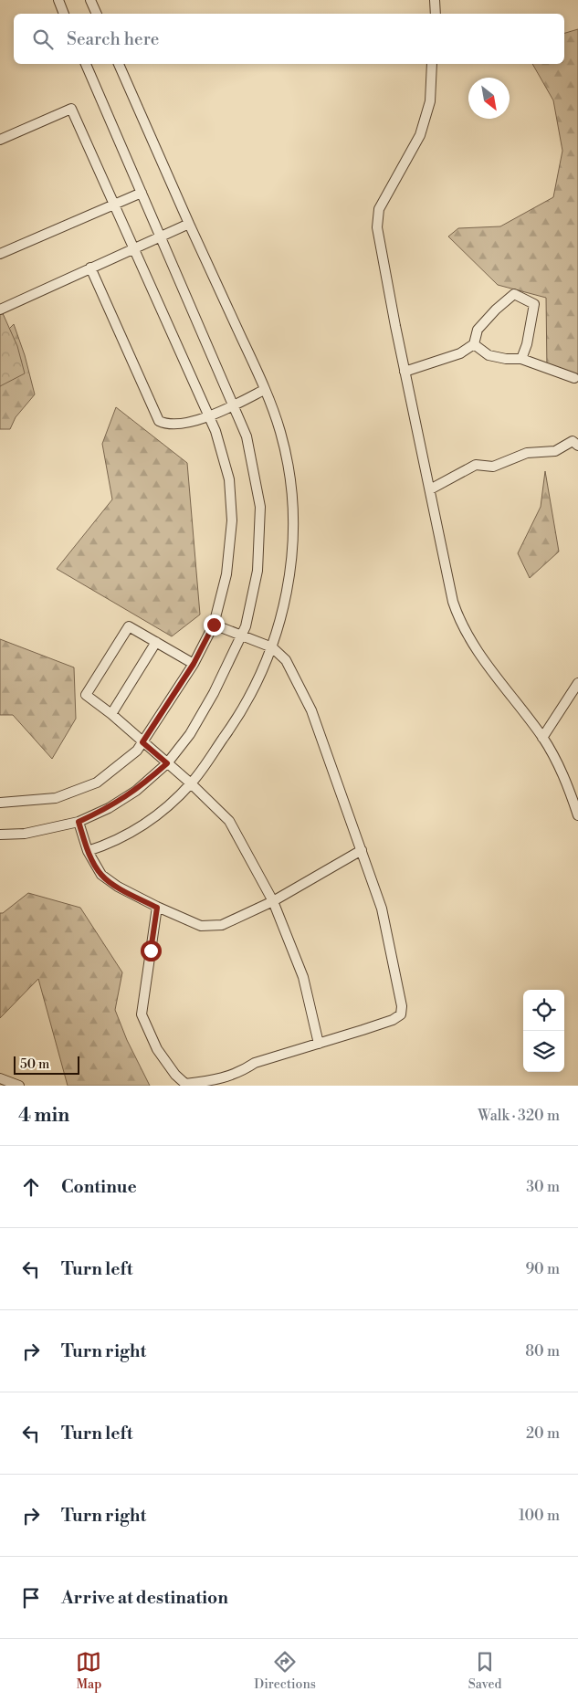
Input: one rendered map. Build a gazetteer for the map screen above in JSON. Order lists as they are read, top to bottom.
{
  "scale_bar": "50 m",
  "north": "bottom right",
  "page": {
    "search": "Search here",
    "scale": "50 m",
    "heading": ["4 min", "Walk · 320 m"],
    "list": [
      ["Continue", "30 m"],
      ["Turn left", "90 m"],
      ["Turn right", "80 m"],
      ["Turn left", "20 m"],
      ["Turn right", "100 m"],
      "Arrive at destination"
    ],
    "nav": ["Map", "Directions", "Saved"]
  }
}
